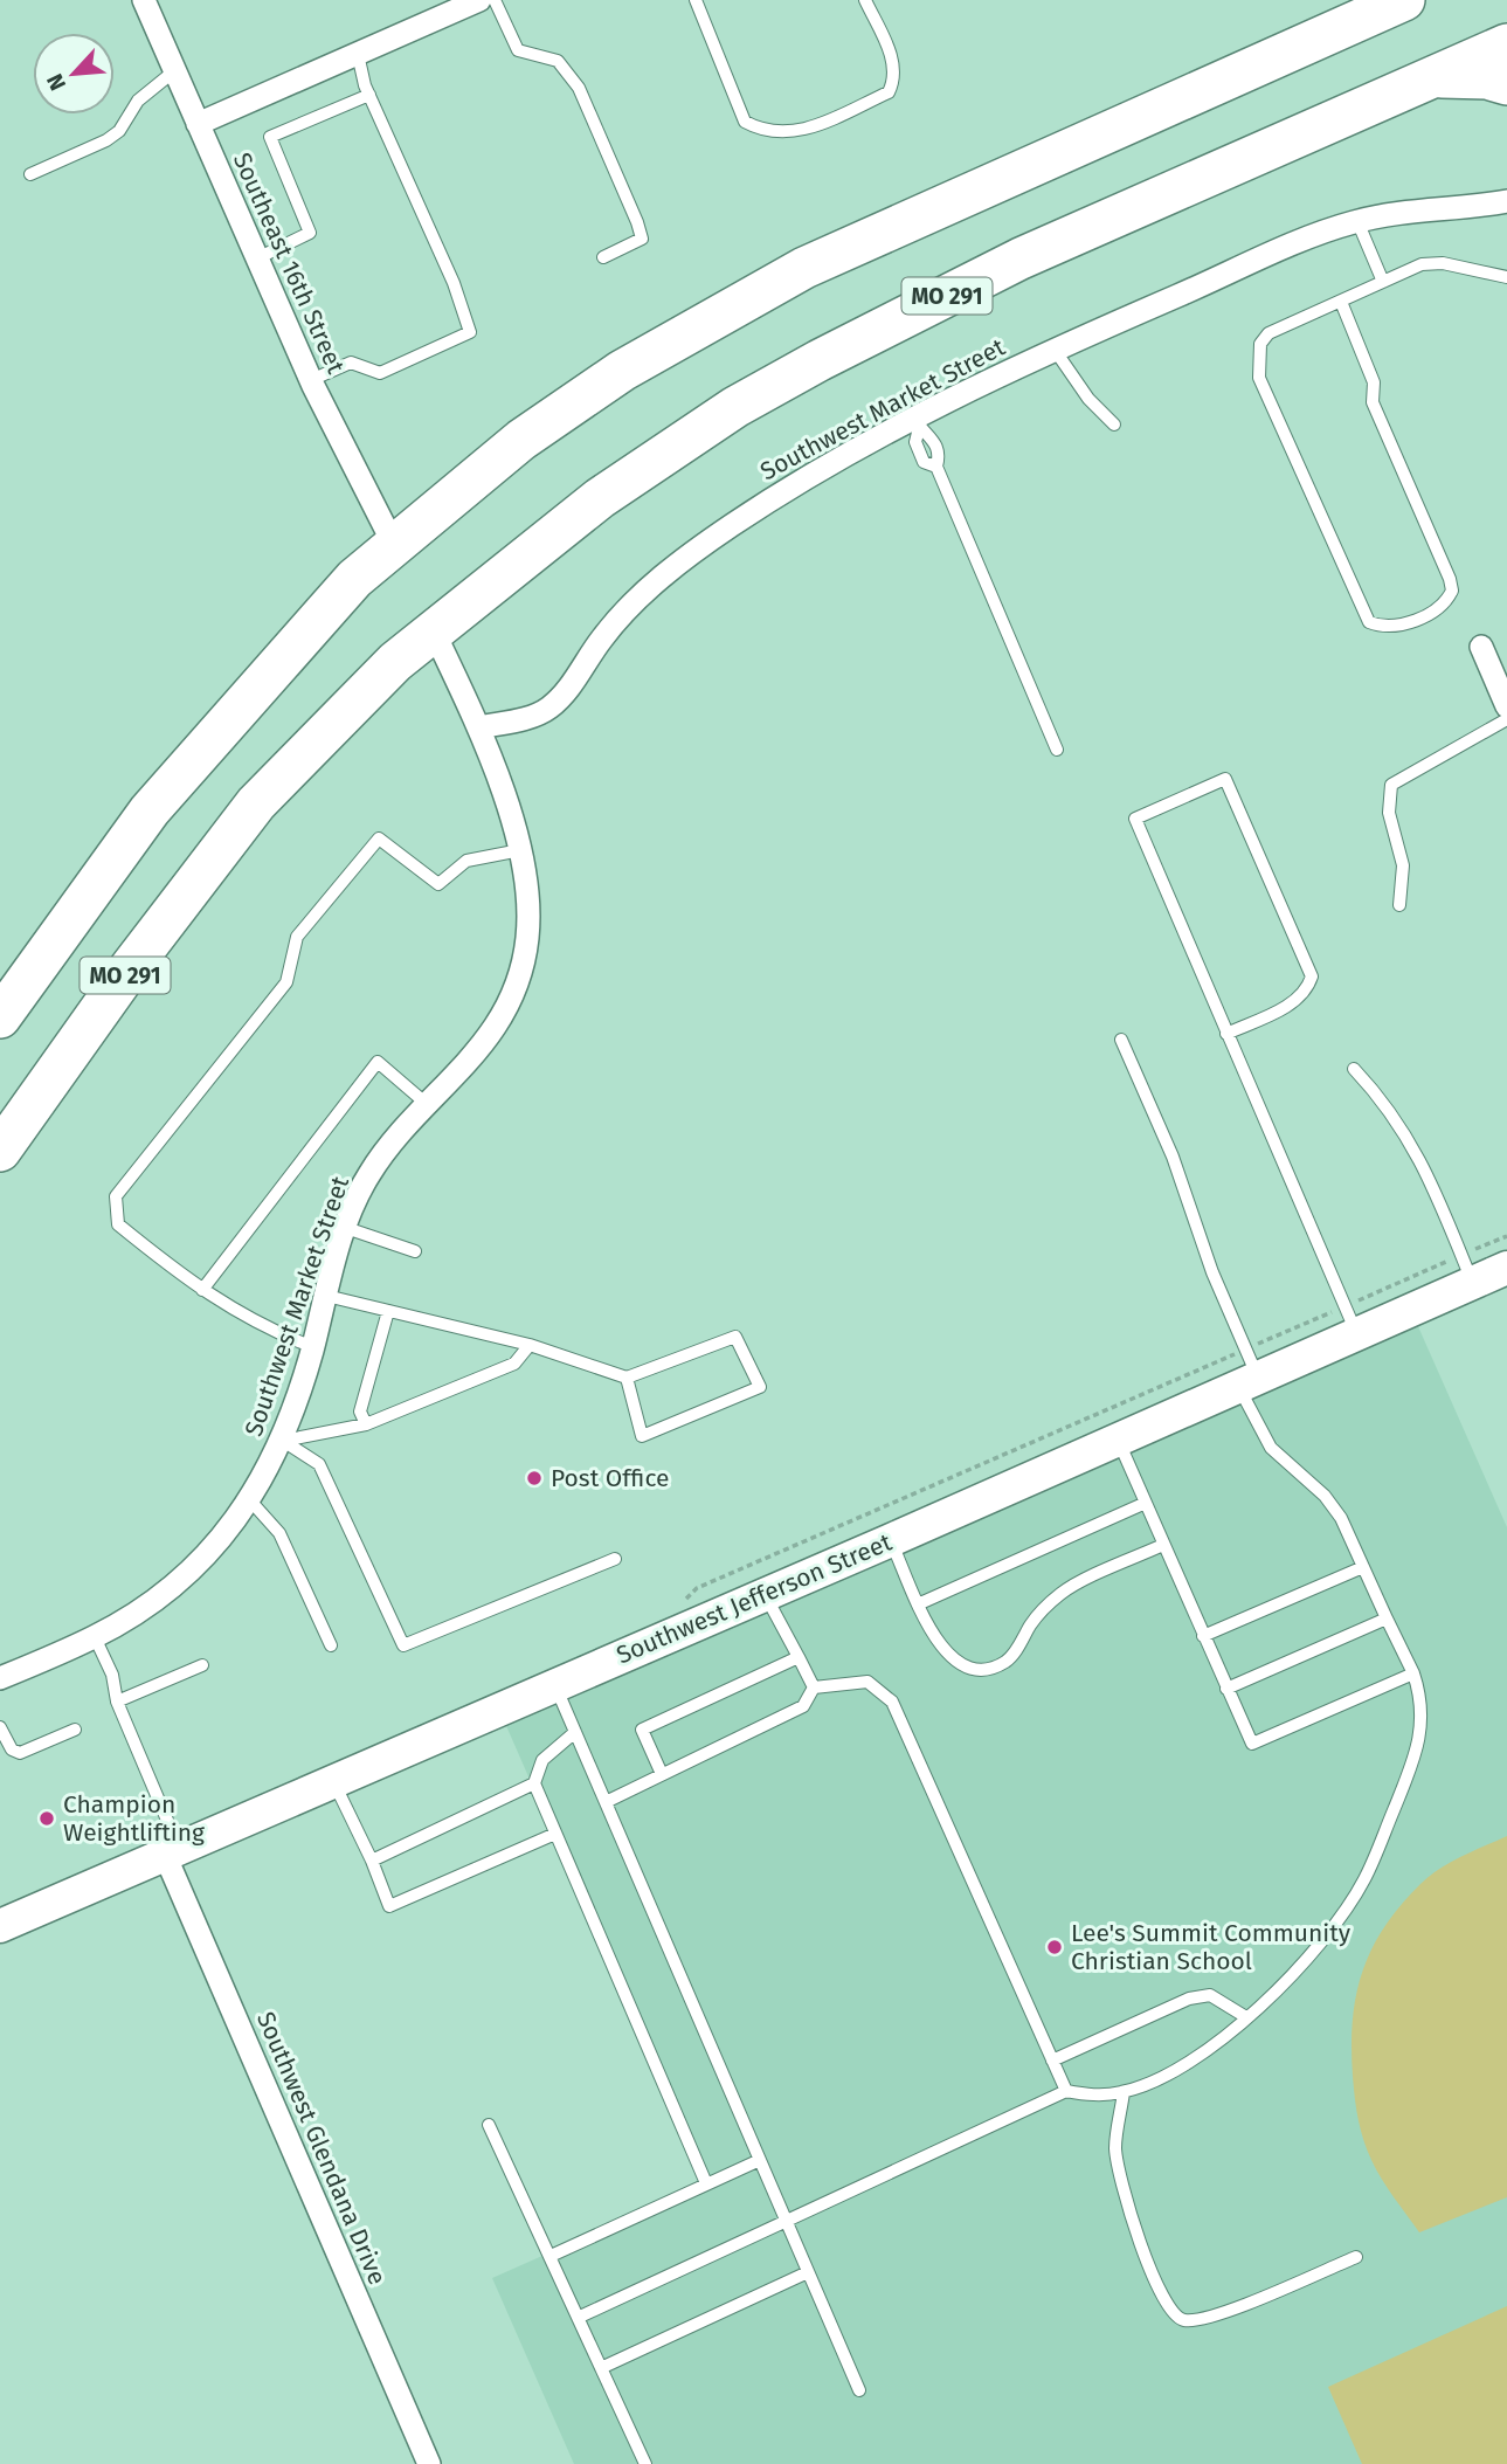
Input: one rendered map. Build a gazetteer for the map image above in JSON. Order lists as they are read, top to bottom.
{
  "streets": {
    "highway": ["MO 291"],
    "street": [
      "Southeast 16th Street",
      "Southwest Market Street",
      "Southwest Jefferson Street",
      "Southwest Glendana Drive"
    ]
  },
  "crossings": [
    ["Southeast 16th Street", "MO 291"],
    ["Southwest Jefferson Street", "Southwest Glendana Drive"]
  ],
  "places": ["Post Office", "Champion Weightlifting", "Lee's Summit Community Christian School"],
  "north": "bottom left"
}
